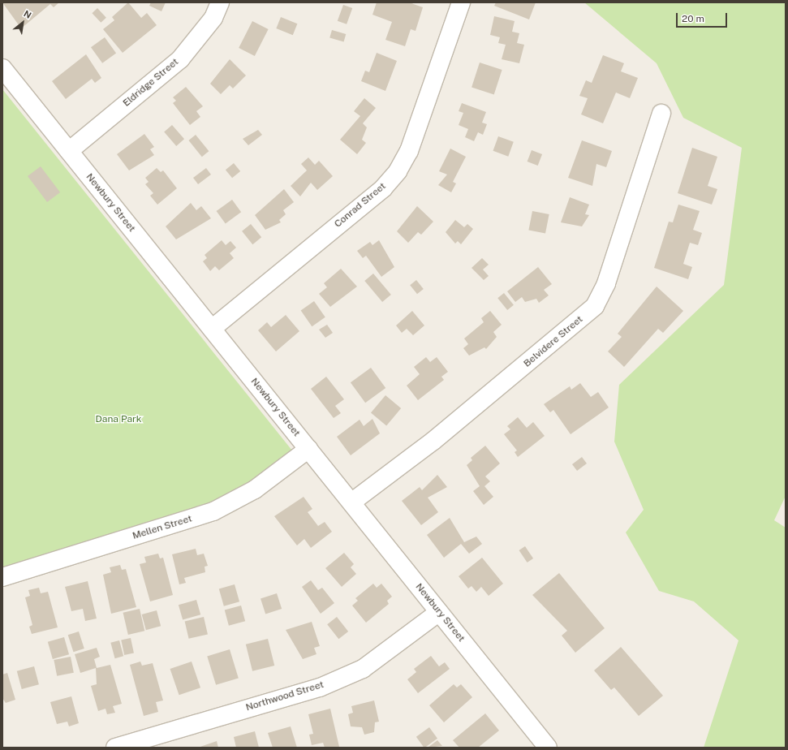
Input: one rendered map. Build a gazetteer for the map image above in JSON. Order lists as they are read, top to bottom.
{
  "streets": {
    "street": [
      "Eldridge Street",
      "Newbury Street",
      "Conrad Street",
      "Belvidere Street",
      "Mellen Street",
      "Northwood Street"
    ]
  },
  "crossings": [
    ["Eldridge Street", "Newbury Street"],
    ["Newbury Street", "Conrad Street"],
    ["Newbury Street", "Belvidere Street"],
    ["Newbury Street", "Mellen Street"],
    ["Newbury Street", "Northwood Street"]
  ],
  "parks": ["Dana Park"],
  "scale_bar": "20 m",
  "north": "top right"
}
